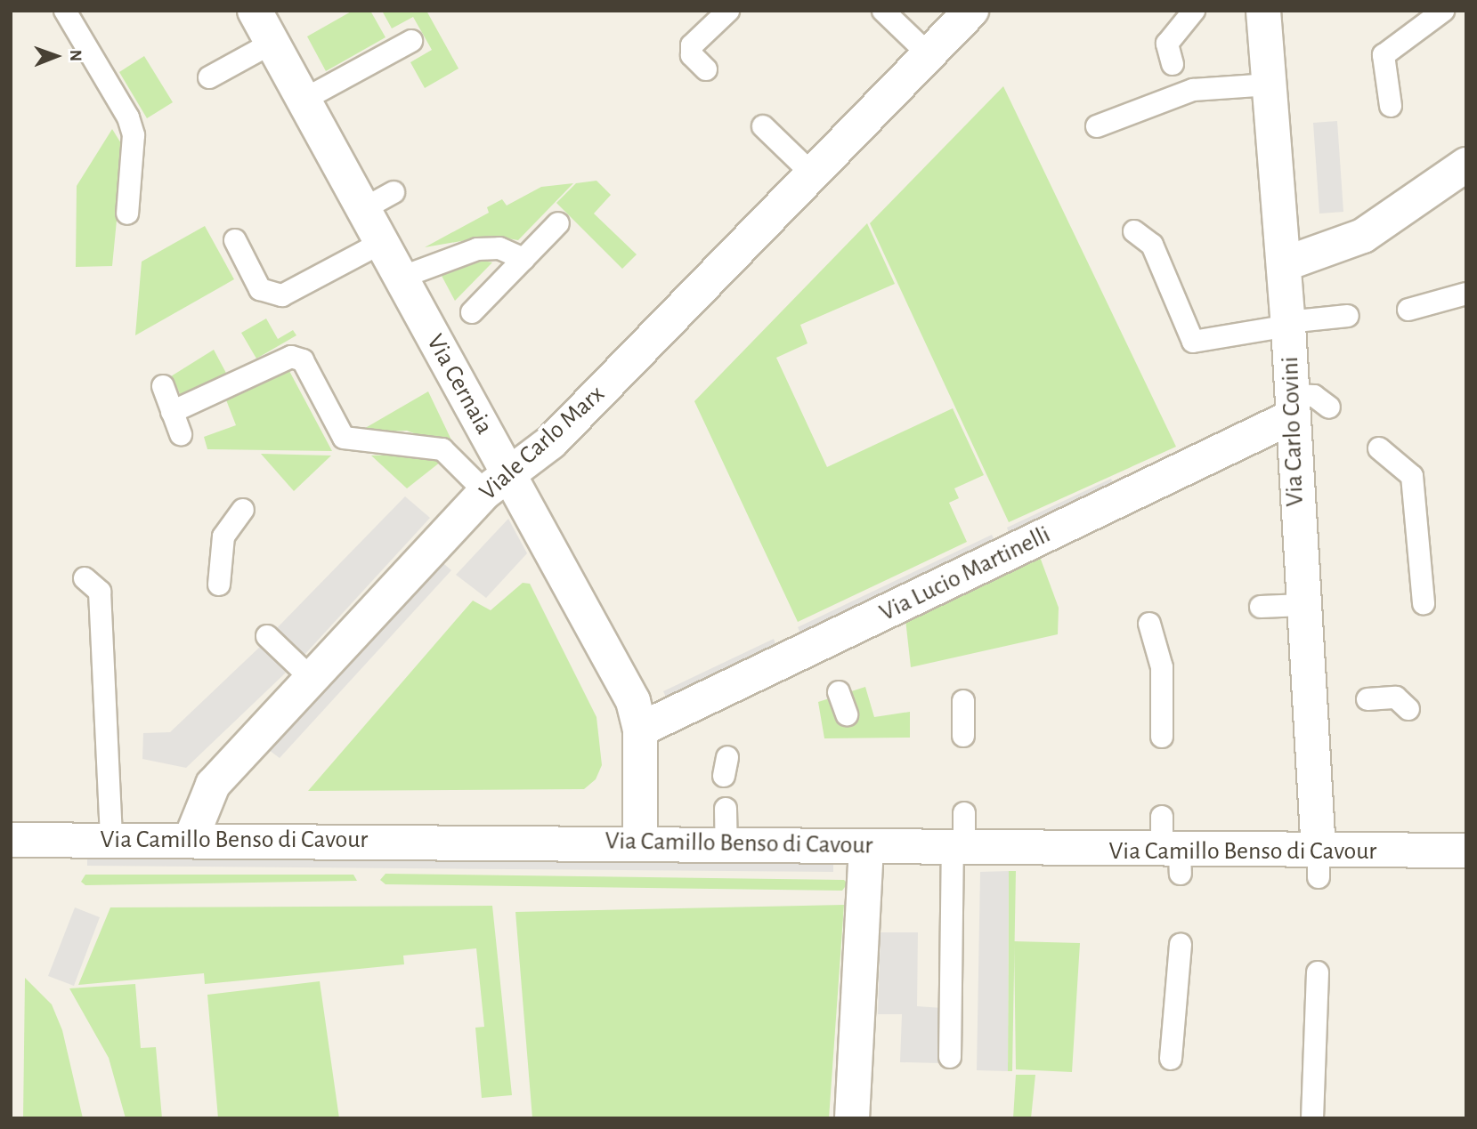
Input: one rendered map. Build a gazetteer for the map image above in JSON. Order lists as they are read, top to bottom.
{
  "streets": {
    "street": [
      "Via Cernaia",
      "Via Carlo Covini",
      "Viale Carlo Marx",
      "Via Lucio Martinelli",
      "Via Camillo Benso di Cavour"
    ]
  },
  "crossings": [
    ["Via Cernaia", "Viale Carlo Marx"],
    ["Via Cernaia", "Via Lucio Martinelli"],
    ["Via Cernaia", "Via Camillo Benso di Cavour"],
    ["Via Carlo Covini", "Via Lucio Martinelli"],
    ["Via Carlo Covini", "Via Camillo Benso di Cavour"],
    ["Viale Carlo Marx", "Via Camillo Benso di Cavour"]
  ],
  "north": "right"
}
